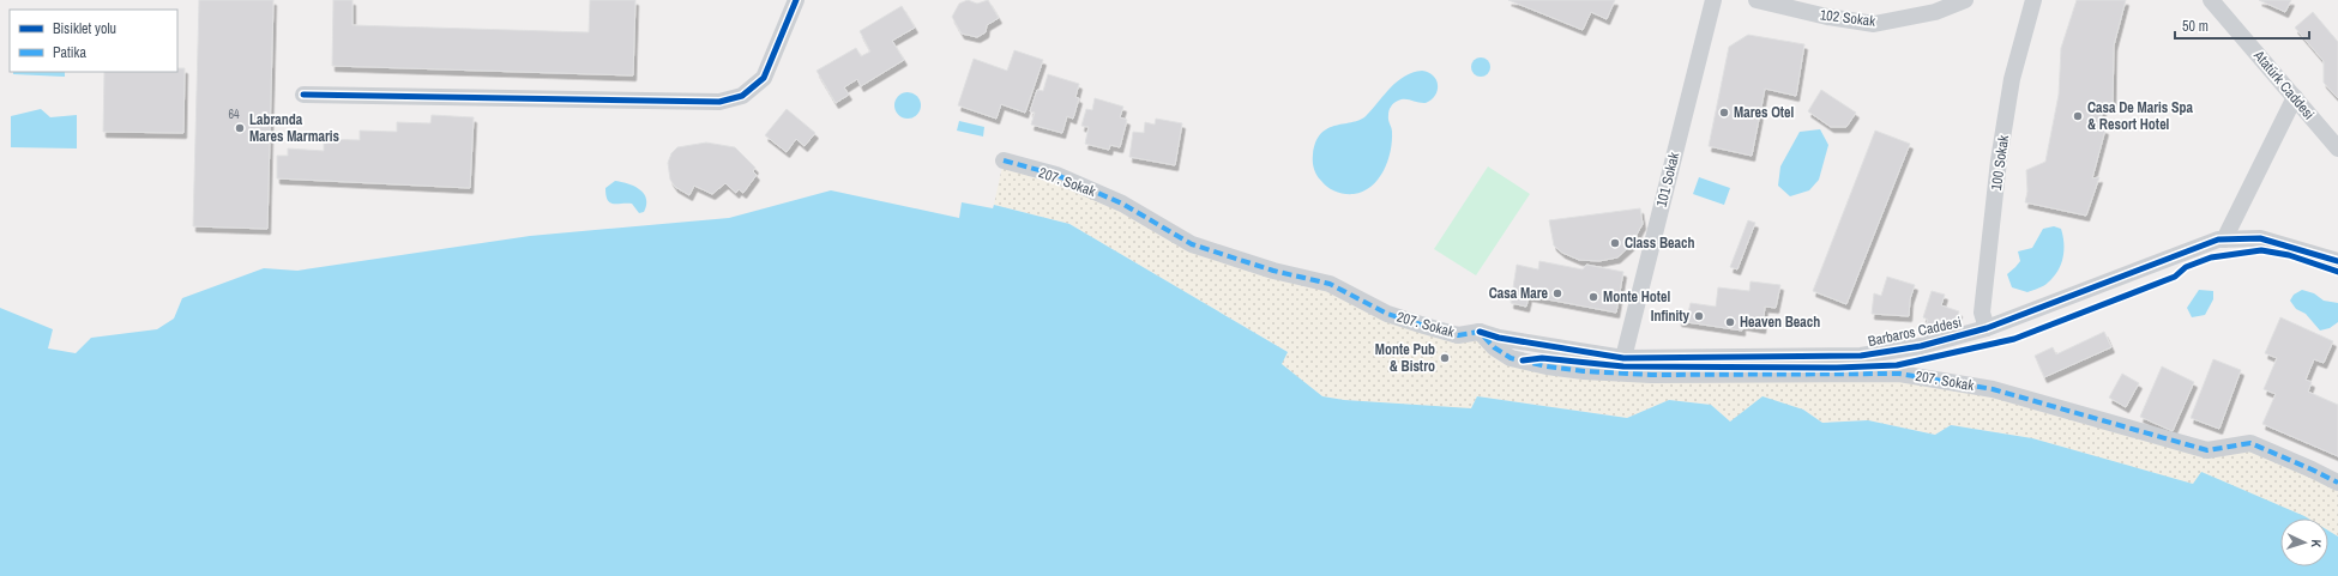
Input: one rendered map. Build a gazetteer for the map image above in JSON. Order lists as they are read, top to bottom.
{
  "streets": {
    "street": [
      "102 Sokak",
      "Atatürk Caddesi",
      "100 Sokak",
      "101 Sokak",
      "207. Sokak",
      "Barbaros Caddesi"
    ]
  },
  "crossings": [
    ["100 Sokak", "Barbaros Caddesi"],
    ["101 Sokak", "Barbaros Caddesi"],
    ["207. Sokak", "Barbaros Caddesi"]
  ],
  "places": [
    "Mares Otel",
    "Casa De Maris Spa & Resort Hotel",
    "Labranda Mares Marmaris",
    "Class Beach",
    "Casa Mare",
    "Monte Hotel",
    "Infinity",
    "Heaven Beach",
    "Monte Pub & Bistro"
  ],
  "house_numbers": ["64"],
  "legend": ["Bisiklet yolu", "Patika"],
  "scale_bar": "50 m",
  "north": "right"
}
